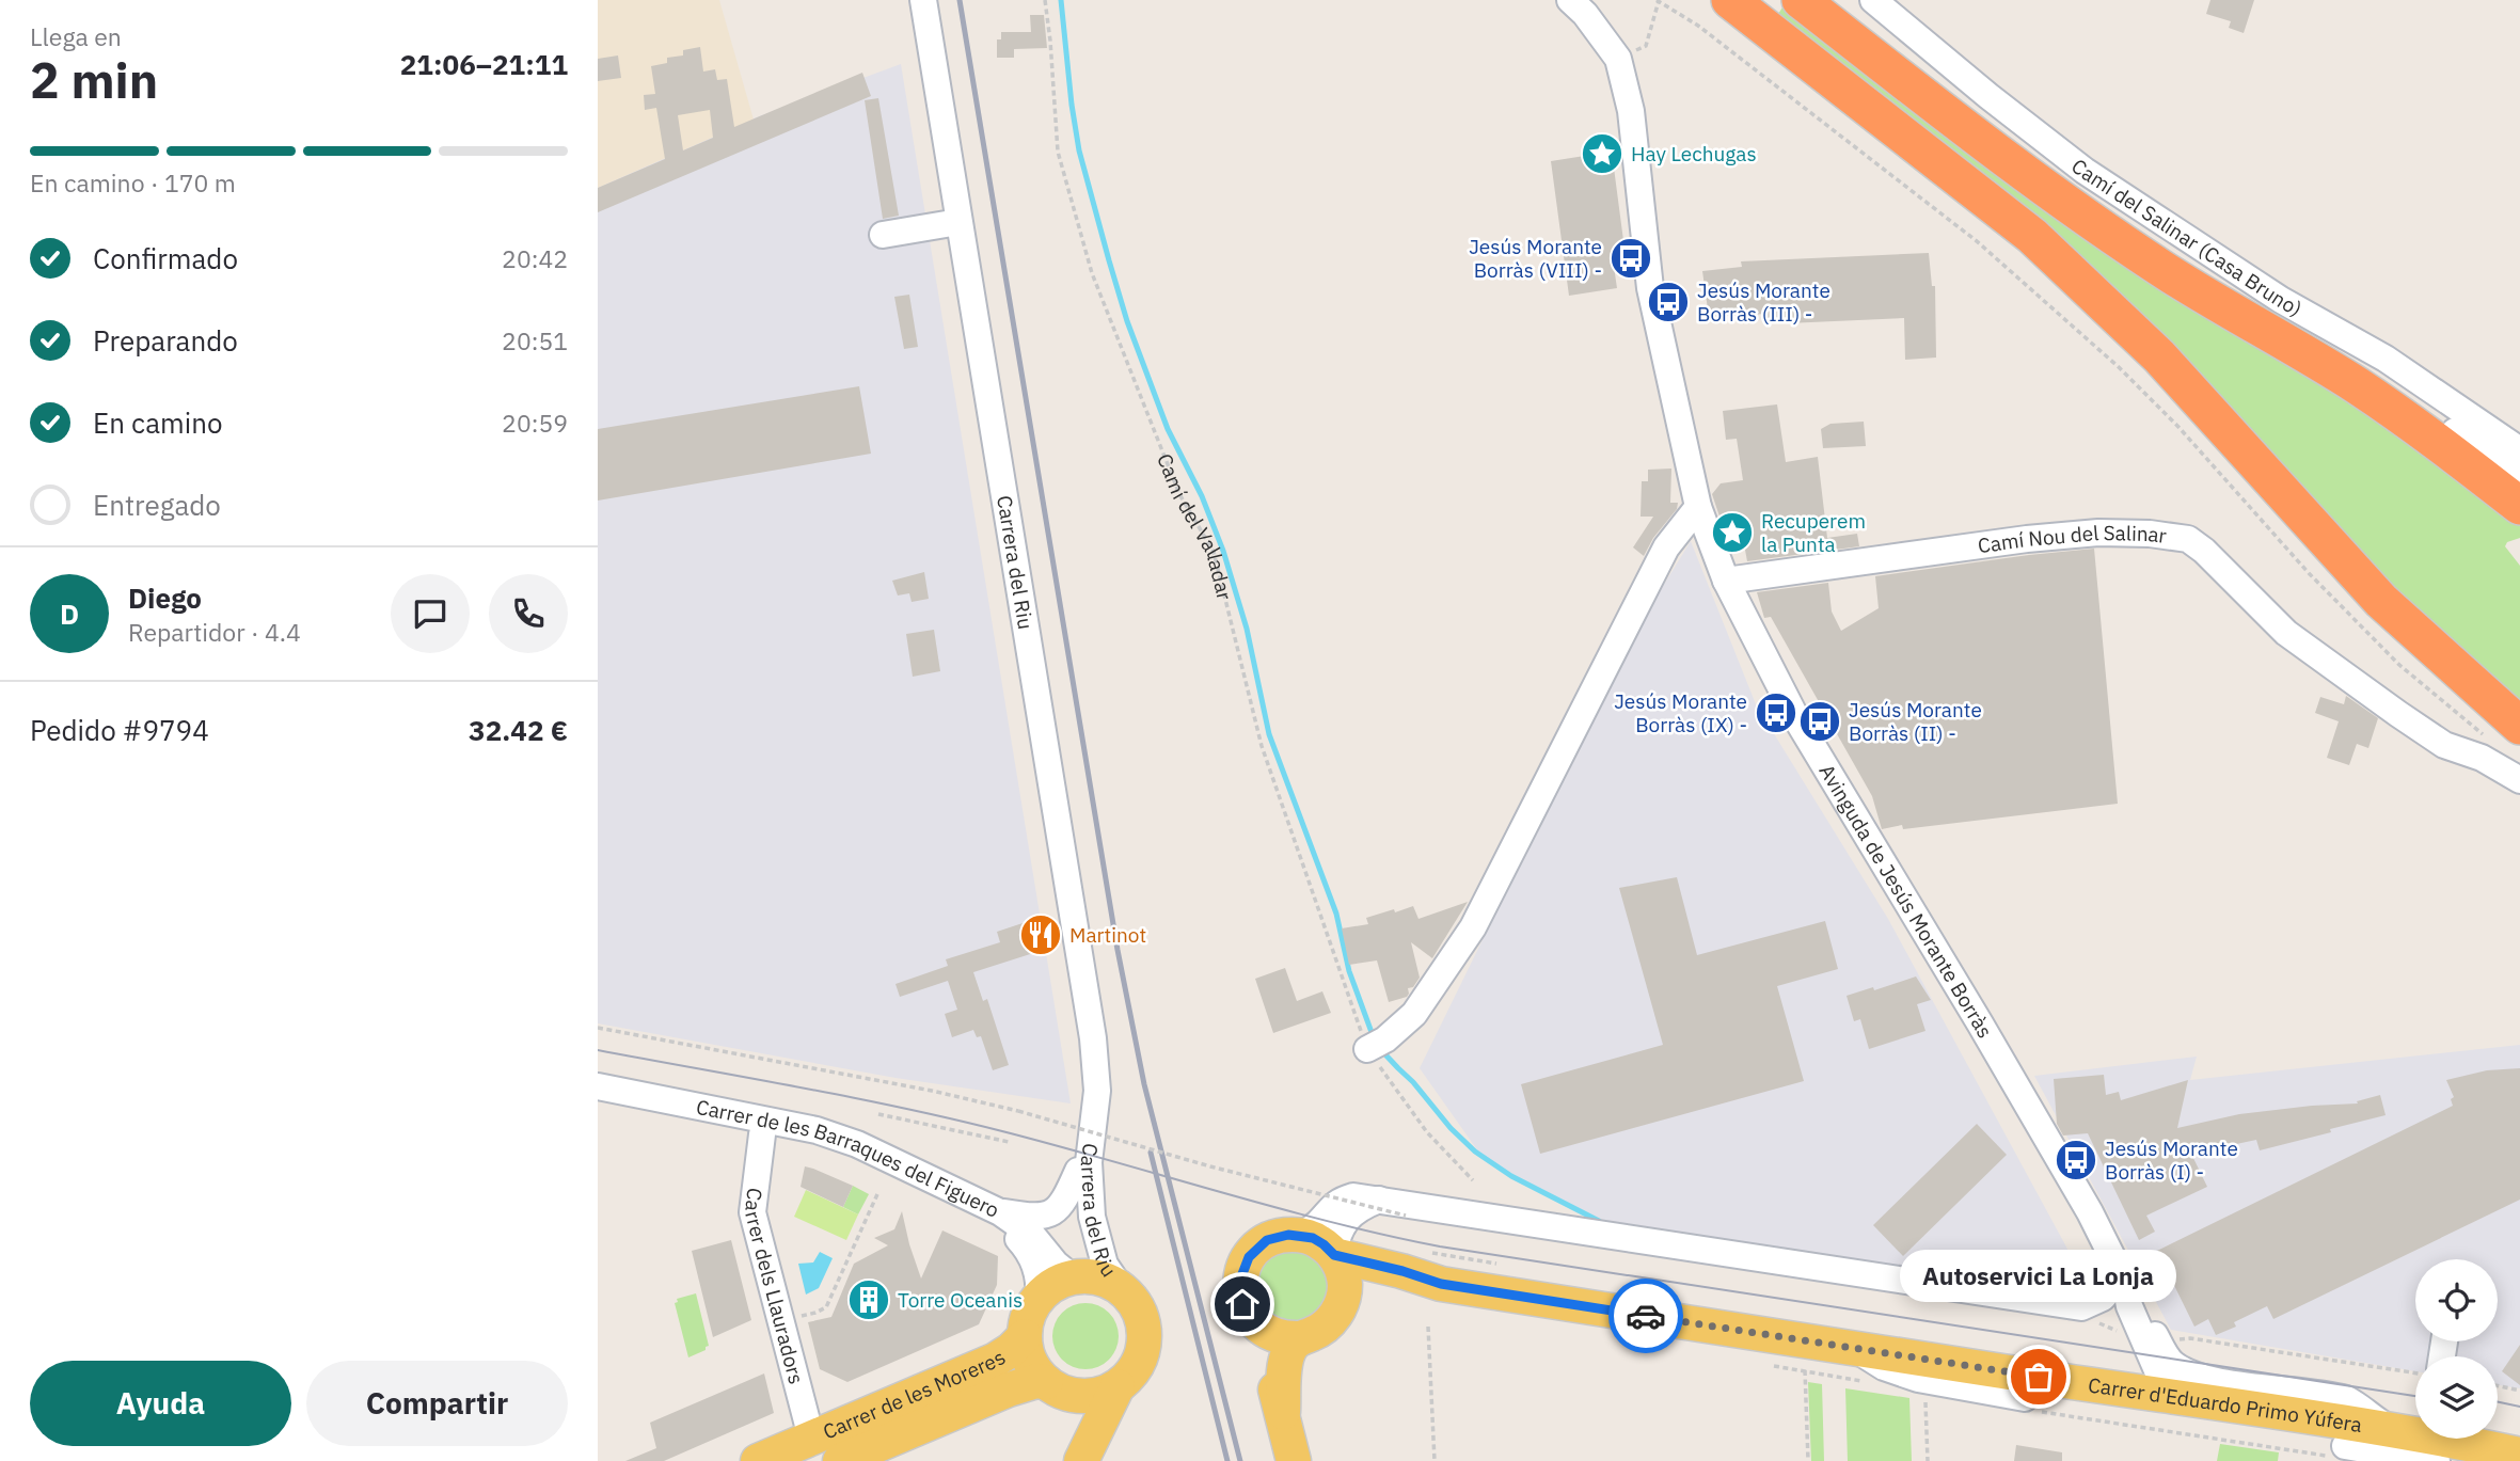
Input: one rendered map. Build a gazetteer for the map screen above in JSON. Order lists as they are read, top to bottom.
{
  "streets": {
    "main road": ["Carrer de les Moreres", "Carrer d'Eduardo Primo Yúfera"],
    "street": [
      "Camí del Salinar (Casa Bruno)",
      "Camí Nou del Salinar",
      "Carrera del Riu",
      "Avinguda de Jesús Morante Borràs",
      "Carrer de les Barraques del Figuero",
      "Carrer dels Llauradors"
    ],
    "path": ["Camí del Valladar"]
  },
  "crossings": [
    ["Camí Nou del Salinar", "Avinguda de Jesús Morante Borràs"],
    ["Carrera del Riu", "Carrer de les Barraques del Figuero"],
    ["Carrera del Riu", "Carrer de les Moreres"],
    ["Avinguda de Jesús Morante Borràs", "Carrer d'Eduardo Primo Yúfera"],
    ["Carrer de les Barraques del Figuero", "Carrer dels Llauradors"],
    ["Carrer de les Barraques del Figuero", "Carrer de les Moreres"],
    ["Carrer dels Llauradors", "Carrer de les Moreres"]
  ],
  "places": {
    "place": ["Hay Lechugas", "Recuperem la Punta"],
    "bus stop": [
      "Jesús Morante Borràs (VIII) -",
      "Jesús Morante Borràs (III) -",
      "Jesús Morante Borràs (IX) -",
      "Jesús Morante Borràs (II) -",
      "Jesús Morante Borràs (I) -"
    ],
    "restaurant": ["Martinot"],
    "building": ["Torre Oceanis"],
    "other": ["Autoservici La Lonja"]
  },
  "page": {
    "heading": ["2 min", "Llega en", "21:06–21:11"],
    "panel": [
      "Diego",
      "Repartidor · 4.4",
      "Pedido #9794",
      "32.42 €"
    ],
    "bar": "En camino · 170 m",
    "list": [
      ["Confirmado", "20:42"],
      ["Preparando", "20:51"],
      ["En camino", "20:59"],
      "Entregado"
    ],
    "round": "D",
    "bubble": "Autoservici La Lonja",
    "buttons": ["Ayuda", "Compartir"]
  }
}
